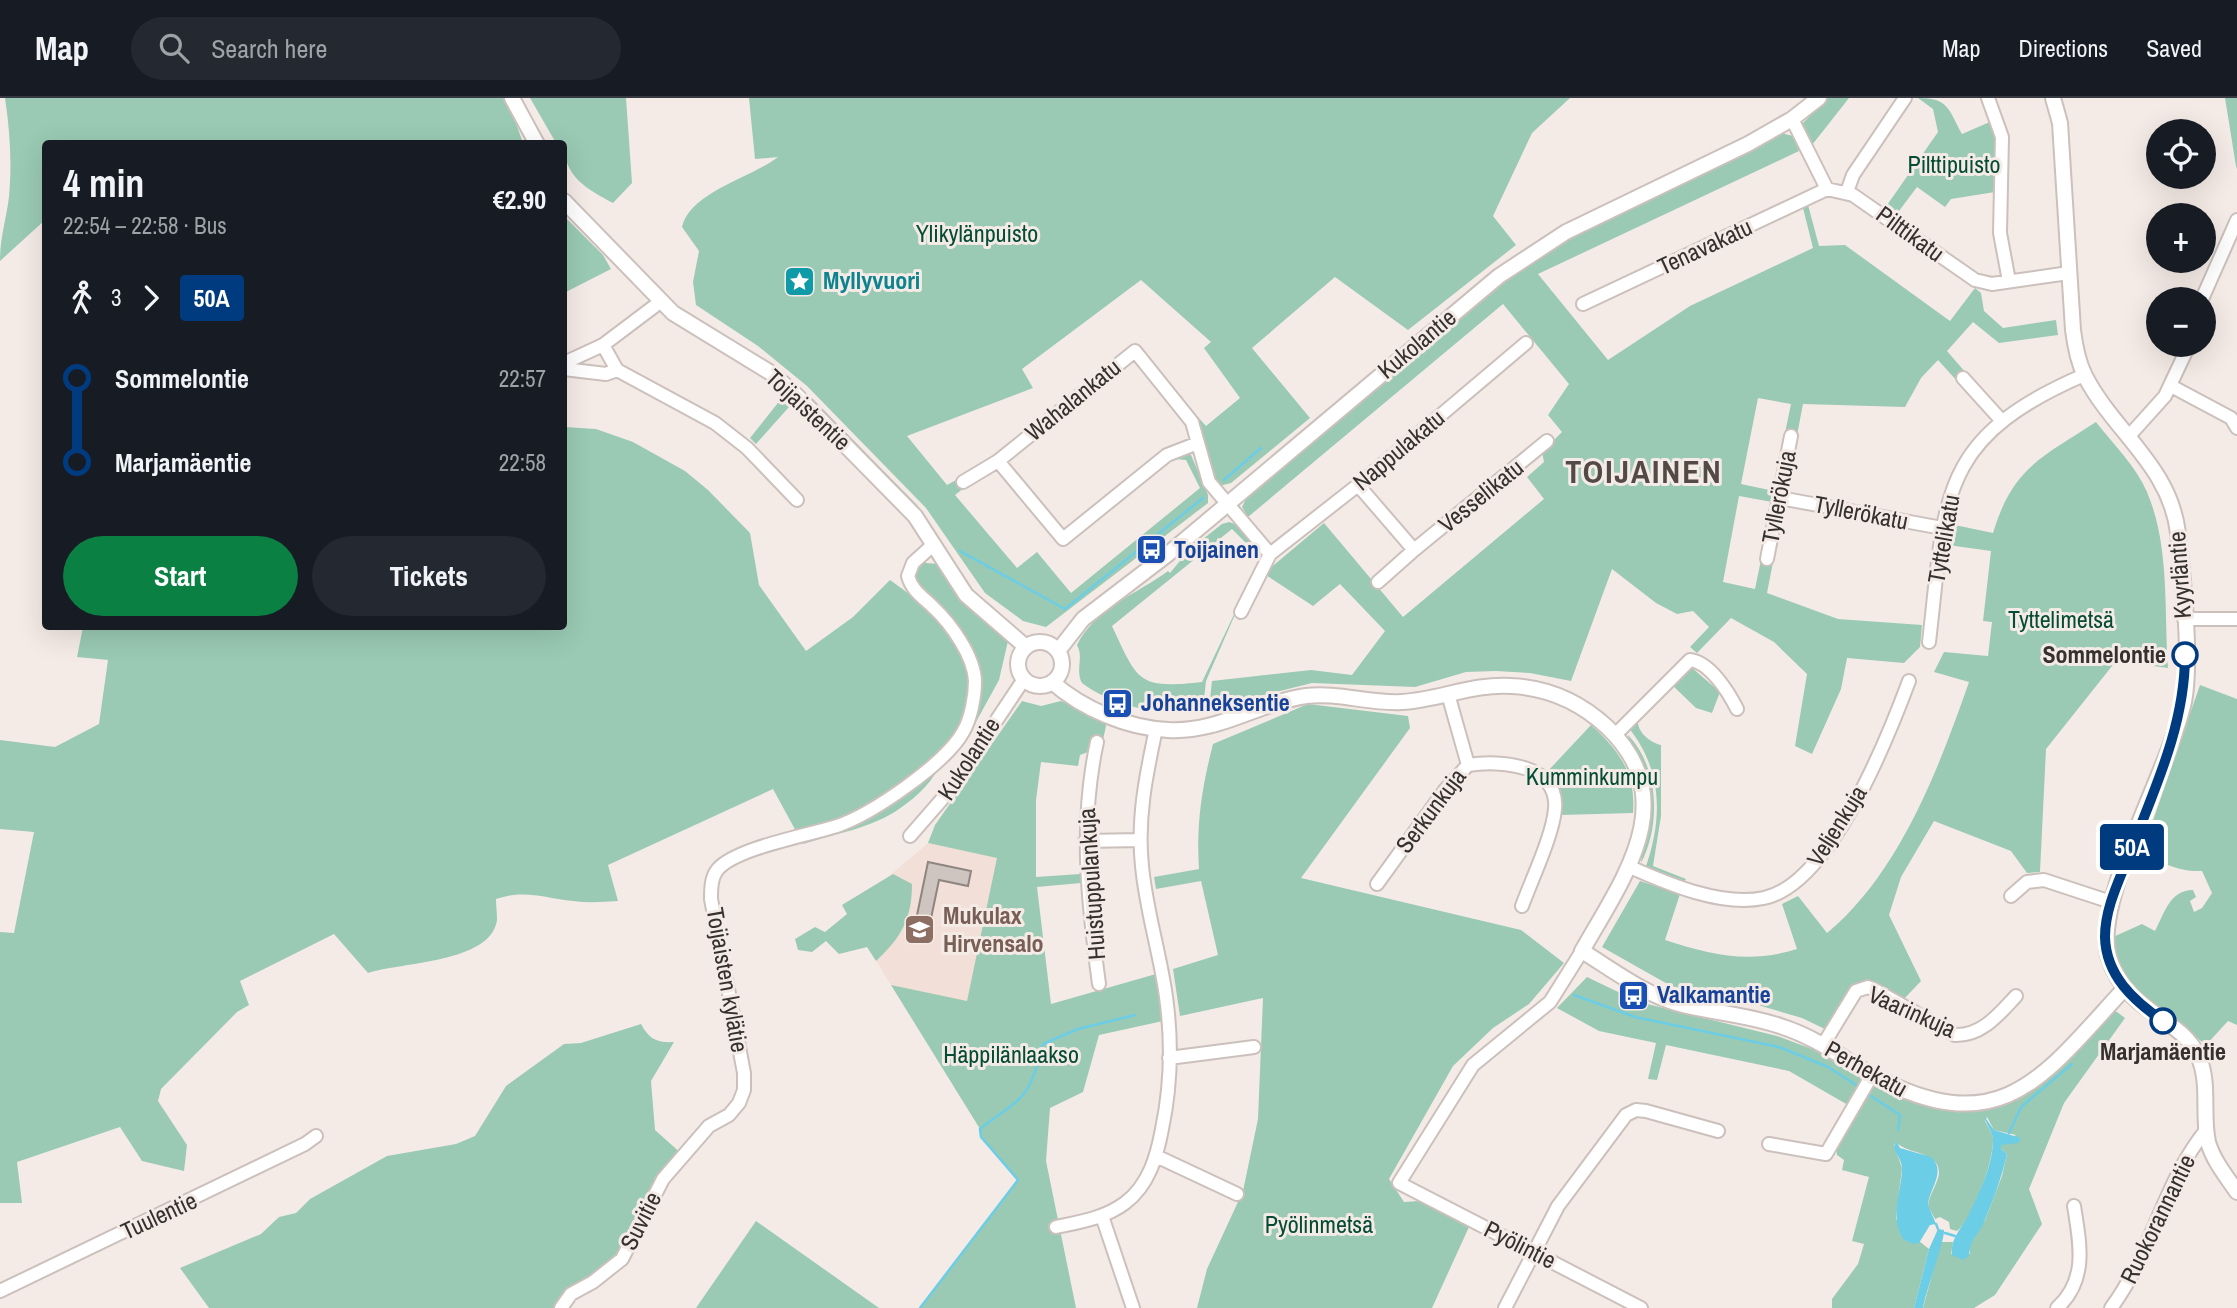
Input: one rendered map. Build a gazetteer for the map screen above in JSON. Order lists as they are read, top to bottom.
{
  "streets": {
    "street": [
      "Pilttikatu",
      "Tenavakatu",
      "Kukolantie",
      "Wahalankatu",
      "Toijaistentie",
      "Nappulakatu",
      "Vesselikatu",
      "Tyllerökuja",
      "Tyllerökatu",
      "Tyttelikatu",
      "Kyyrläntie",
      "Serkunkuja",
      "Veljenkuja",
      "Huistuppulankuja",
      "Toijaisten kylätie",
      "Vaarinkuja",
      "Perhekatu",
      "Tuulentie",
      "Ruokorannantie",
      "Suvitie",
      "Pyölintie"
    ]
  },
  "crossings": [
    ["Pilttikatu", "Tenavakatu"],
    ["Pilttikatu", "Kyyrläntie"],
    ["Kukolantie", "Wahalankatu"],
    ["Kukolantie", "Toijaistentie"],
    ["Toijaistentie", "Toijaisten kylätie"],
    ["Nappulakatu", "Vesselikatu"],
    ["Tyllerökuja", "Tyllerökatu"],
    ["Tyllerökatu", "Tyttelikatu"],
    ["Tyttelikatu", "Kyyrläntie"],
    ["Kyyrläntie", "Perhekatu"],
    ["Kyyrläntie", "Ruokorannantie"],
    ["Toijaisten kylätie", "Suvitie"],
    ["Vaarinkuja", "Perhekatu"],
    ["Perhekatu", "Pyölintie"]
  ],
  "districts": ["TOIJAINEN"],
  "parks": [
    "Pilttipuisto",
    "Ylikylänpuisto",
    "Tyttelimetsä",
    "Kumminkumpu",
    "Häppilänlaakso",
    "Pyölinmetsä"
  ],
  "places": {
    "place": ["Myllyvuori"],
    "bus stop": ["Toijainen", "Johanneksentie", "Valkamantie"],
    "other": ["Sommelontie", "Marjamäentie"],
    "school or university": ["Mukulax Hirvensalo"]
  },
  "lines": ["bus line 50A"],
  "page": {
    "header": "Map",
    "search": "Search here",
    "nav": ["Map", "Directions", "Saved"],
    "on_map": "50A",
    "map_buttons": ["+", "−"],
    "heading": ["4 min", "22:54 – 22:58 · Bus", "€2.90"],
    "legs": ["3", "50A"],
    "list": [
      {
        "name": "Sommelontie",
        "value": "22:57"
      },
      {
        "name": "Marjamäentie",
        "value": "22:58"
      }
    ],
    "buttons": ["Start", "Tickets"]
  }
}
